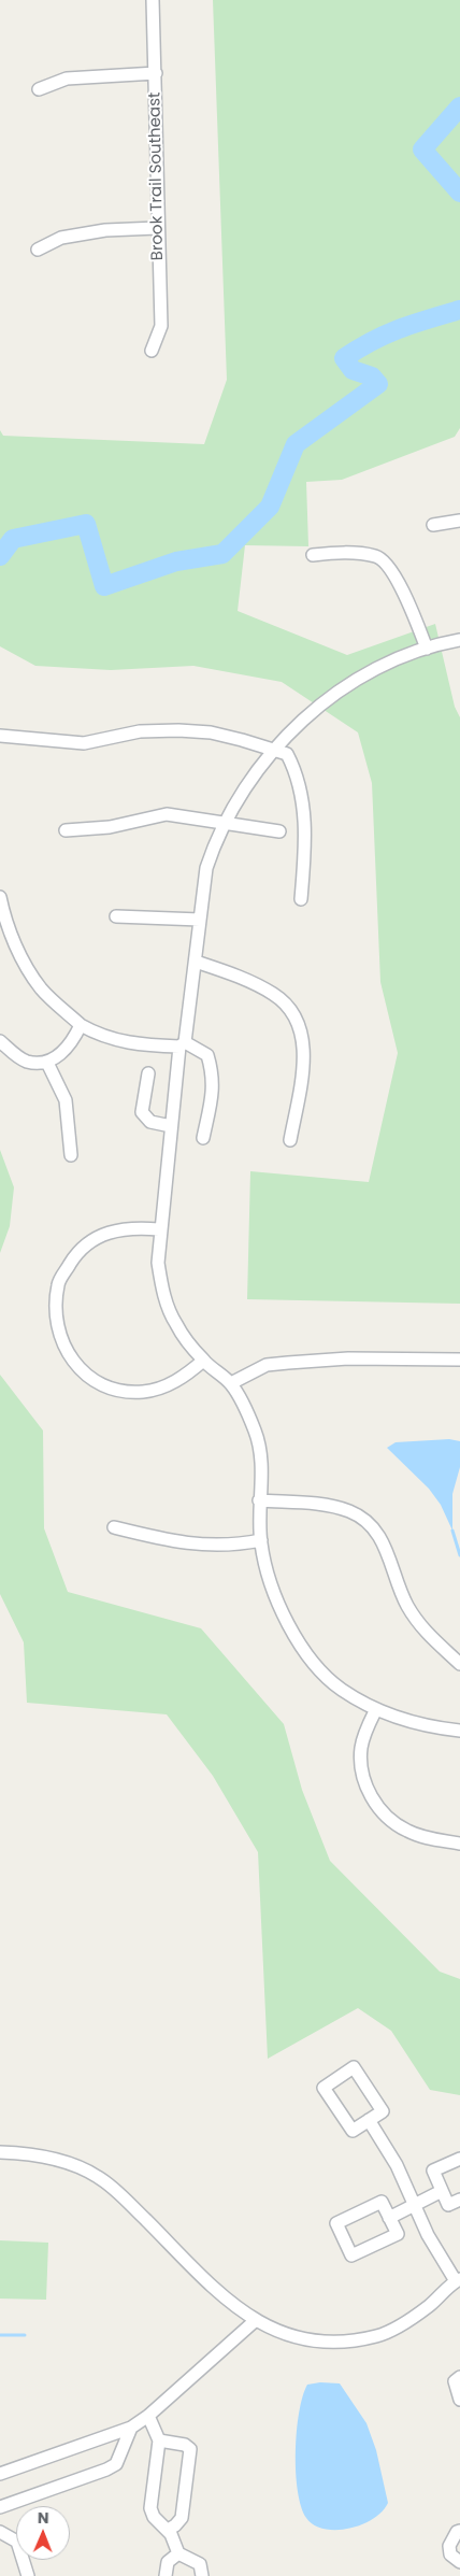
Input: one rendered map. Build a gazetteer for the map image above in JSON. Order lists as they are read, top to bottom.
{
  "streets": {
    "street": ["Brook Trail Southeast"]
  },
  "north": "top"
}
